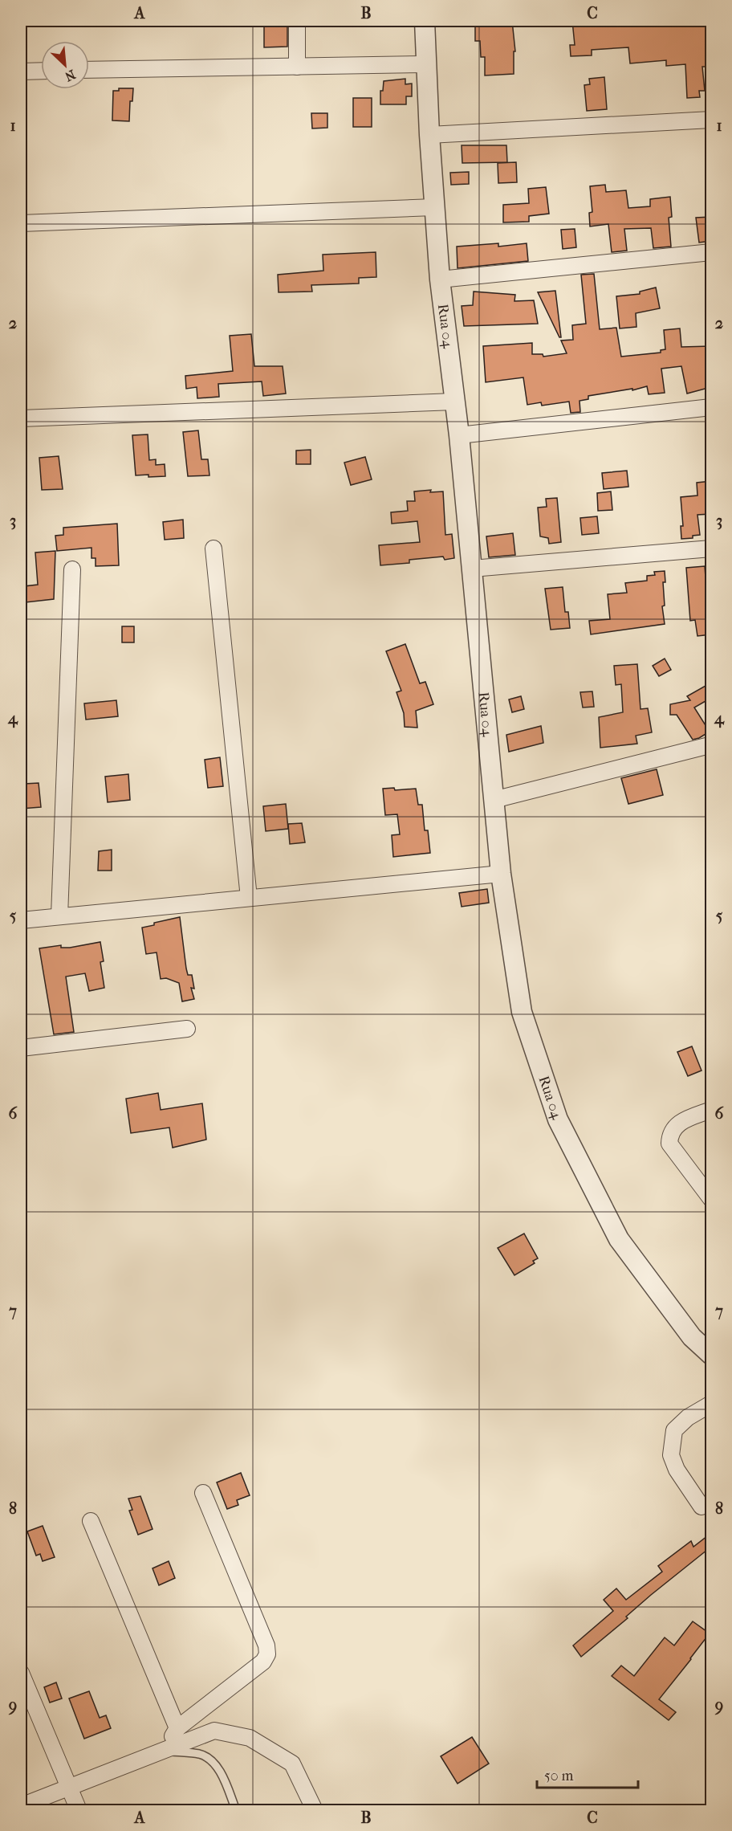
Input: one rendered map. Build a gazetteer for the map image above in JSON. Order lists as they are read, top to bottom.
{
  "streets": {
    "street": ["Rua 04"]
  },
  "scale_bar": "50 m",
  "north": "bottom right",
  "grid": {
    "columns": ["A", "B", "C"],
    "rows": [
      "1",
      "2",
      "3",
      "4",
      "5",
      "6",
      "7",
      "8",
      "9"
    ]
  }
}
